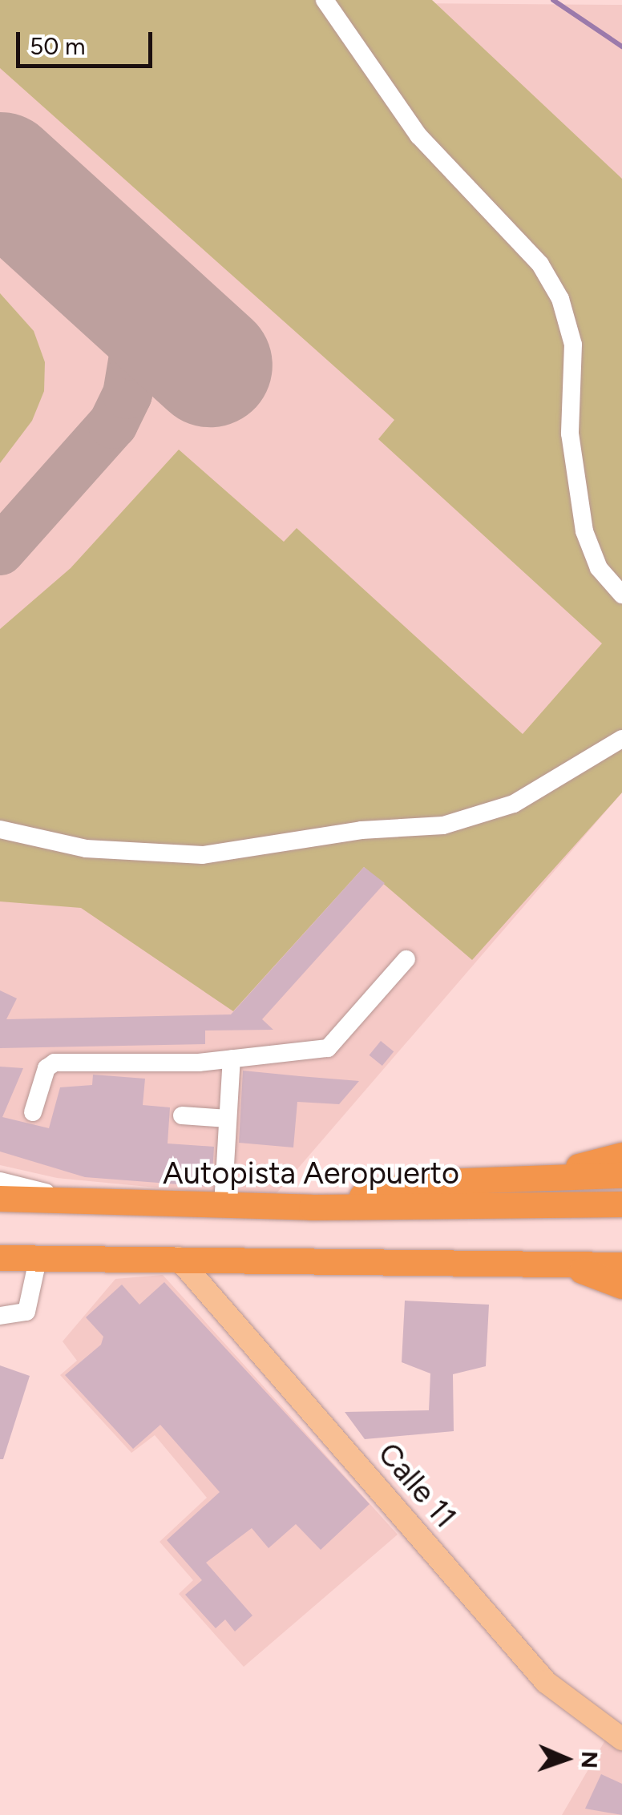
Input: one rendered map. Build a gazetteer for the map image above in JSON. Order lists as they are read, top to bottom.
{
  "streets": {
    "highway": ["Autopista Aeropuerto"],
    "main road": ["Calle 11"]
  },
  "scale_bar": "50 m",
  "north": "right"
}
